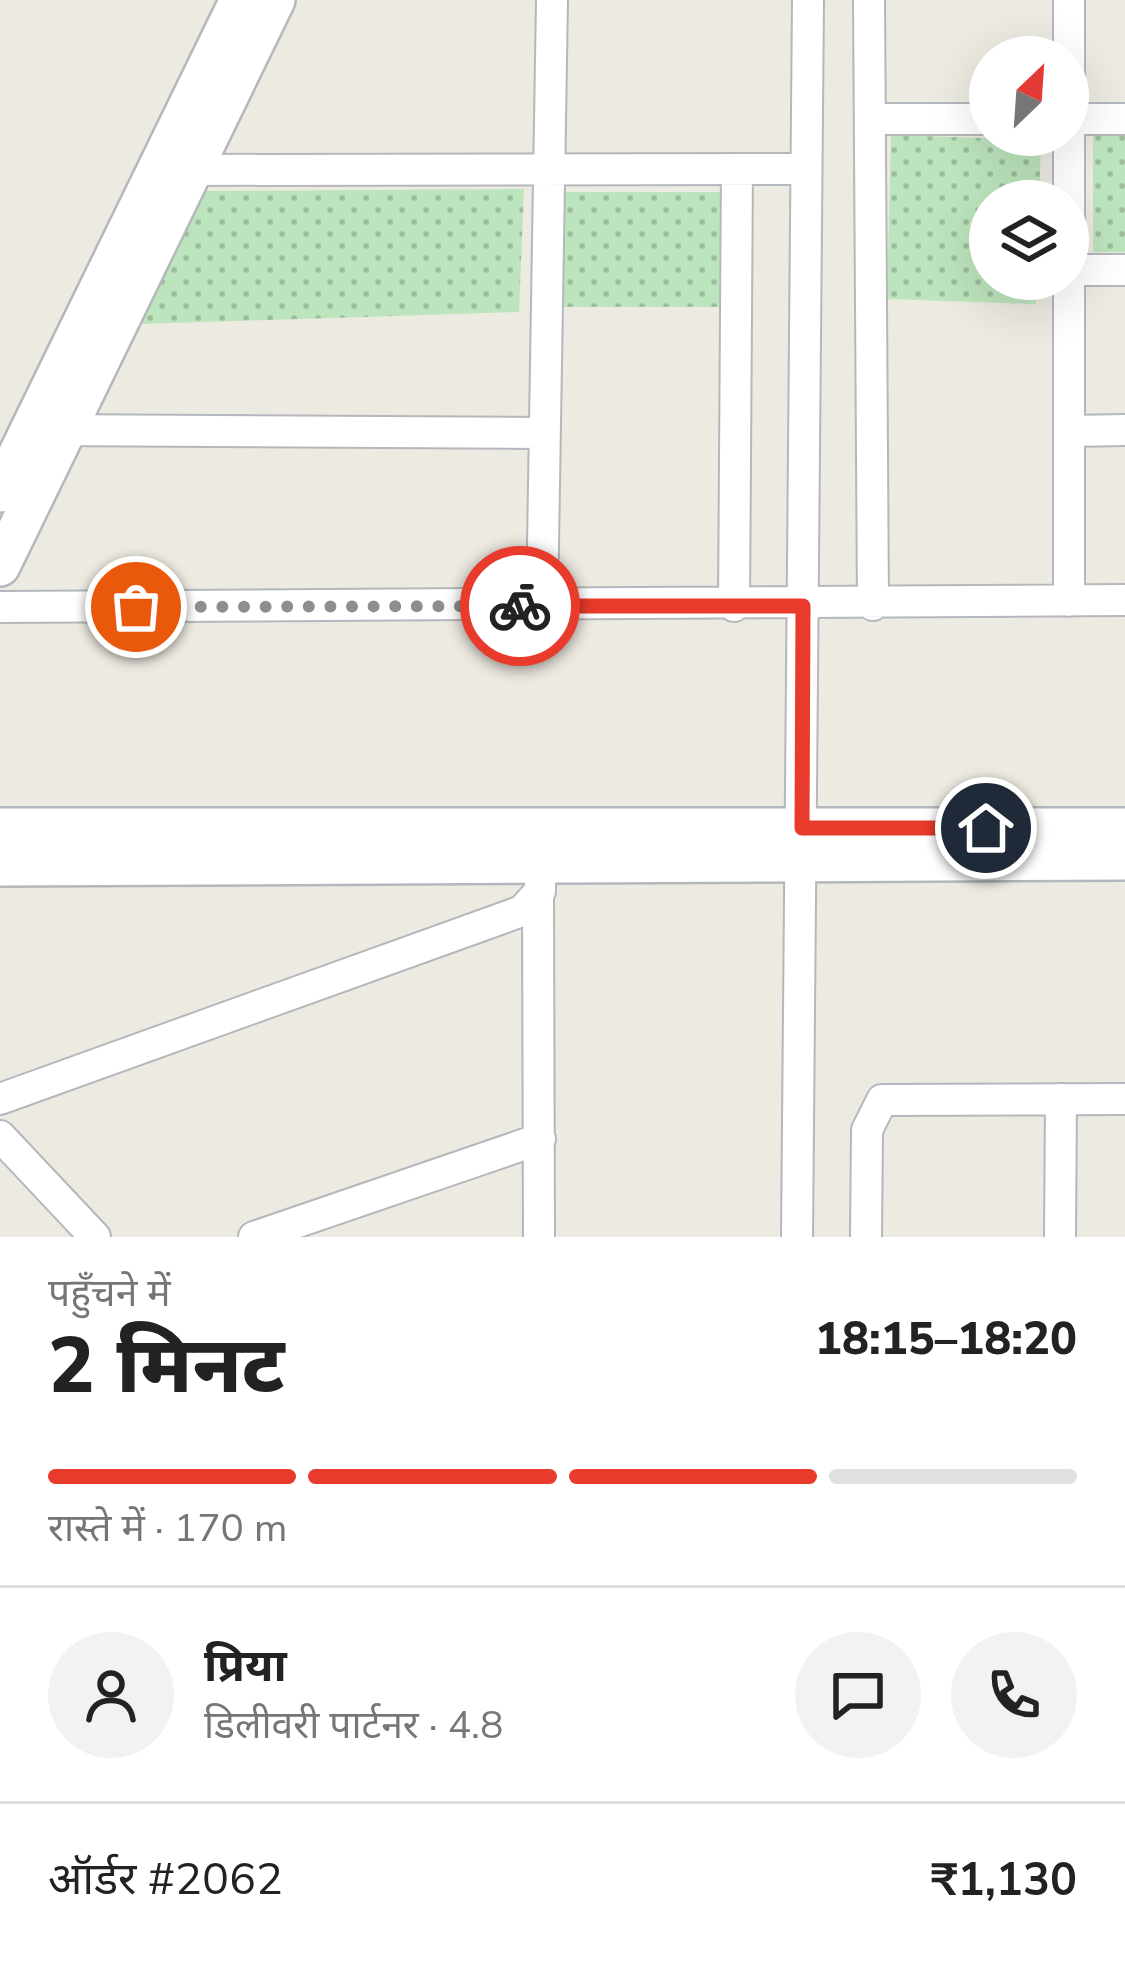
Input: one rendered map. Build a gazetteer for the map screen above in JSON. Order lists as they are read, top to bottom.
{
  "north": "top right",
  "page": {
    "heading": ["2 मिनट", "पहुँचने में", "18:15–18:20"],
    "panel": [
      "प्रिया",
      "डिलीवरी पार्टनर · 4.8",
      "ऑर्डर #2062",
      "₹1,130"
    ],
    "bar": "रास्ते में · 170 m"
  }
}
